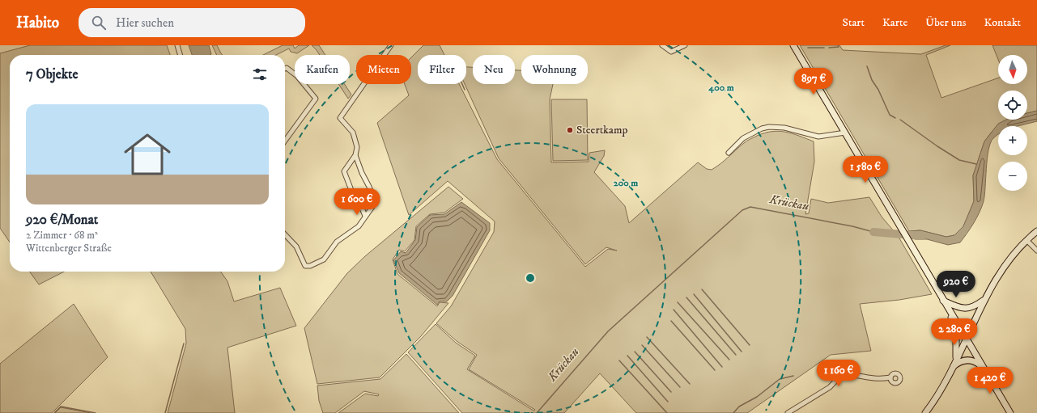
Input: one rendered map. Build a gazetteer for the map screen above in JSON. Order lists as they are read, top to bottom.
{
  "water": ["Krückau"],
  "places": ["Steertkamp"],
  "north": "bottom",
  "page": {
    "header": "Habito",
    "search": "Hier suchen",
    "nav": [
      "Start",
      "Karte",
      "Über uns",
      "Kontakt"
    ],
    "map_buttons": ["+", "−"],
    "chip": [
      "Kaufen",
      "Mieten",
      "Filter",
      "Neu",
      "Wohnung"
    ],
    "heading": "7 Objekte",
    "price": [
      "897 €",
      "1 580 €",
      "1 600 €",
      "920 €",
      "2 280 €",
      "1 160 €",
      "1 420 €"
    ],
    "list": [
      {
        "name": "920 €/Monat",
        "note": "2 Zimmer · 68 m² · Wittenberger Straße"
      }
    ]
  },
  "rings": ["400 m", "200 m"]
}
